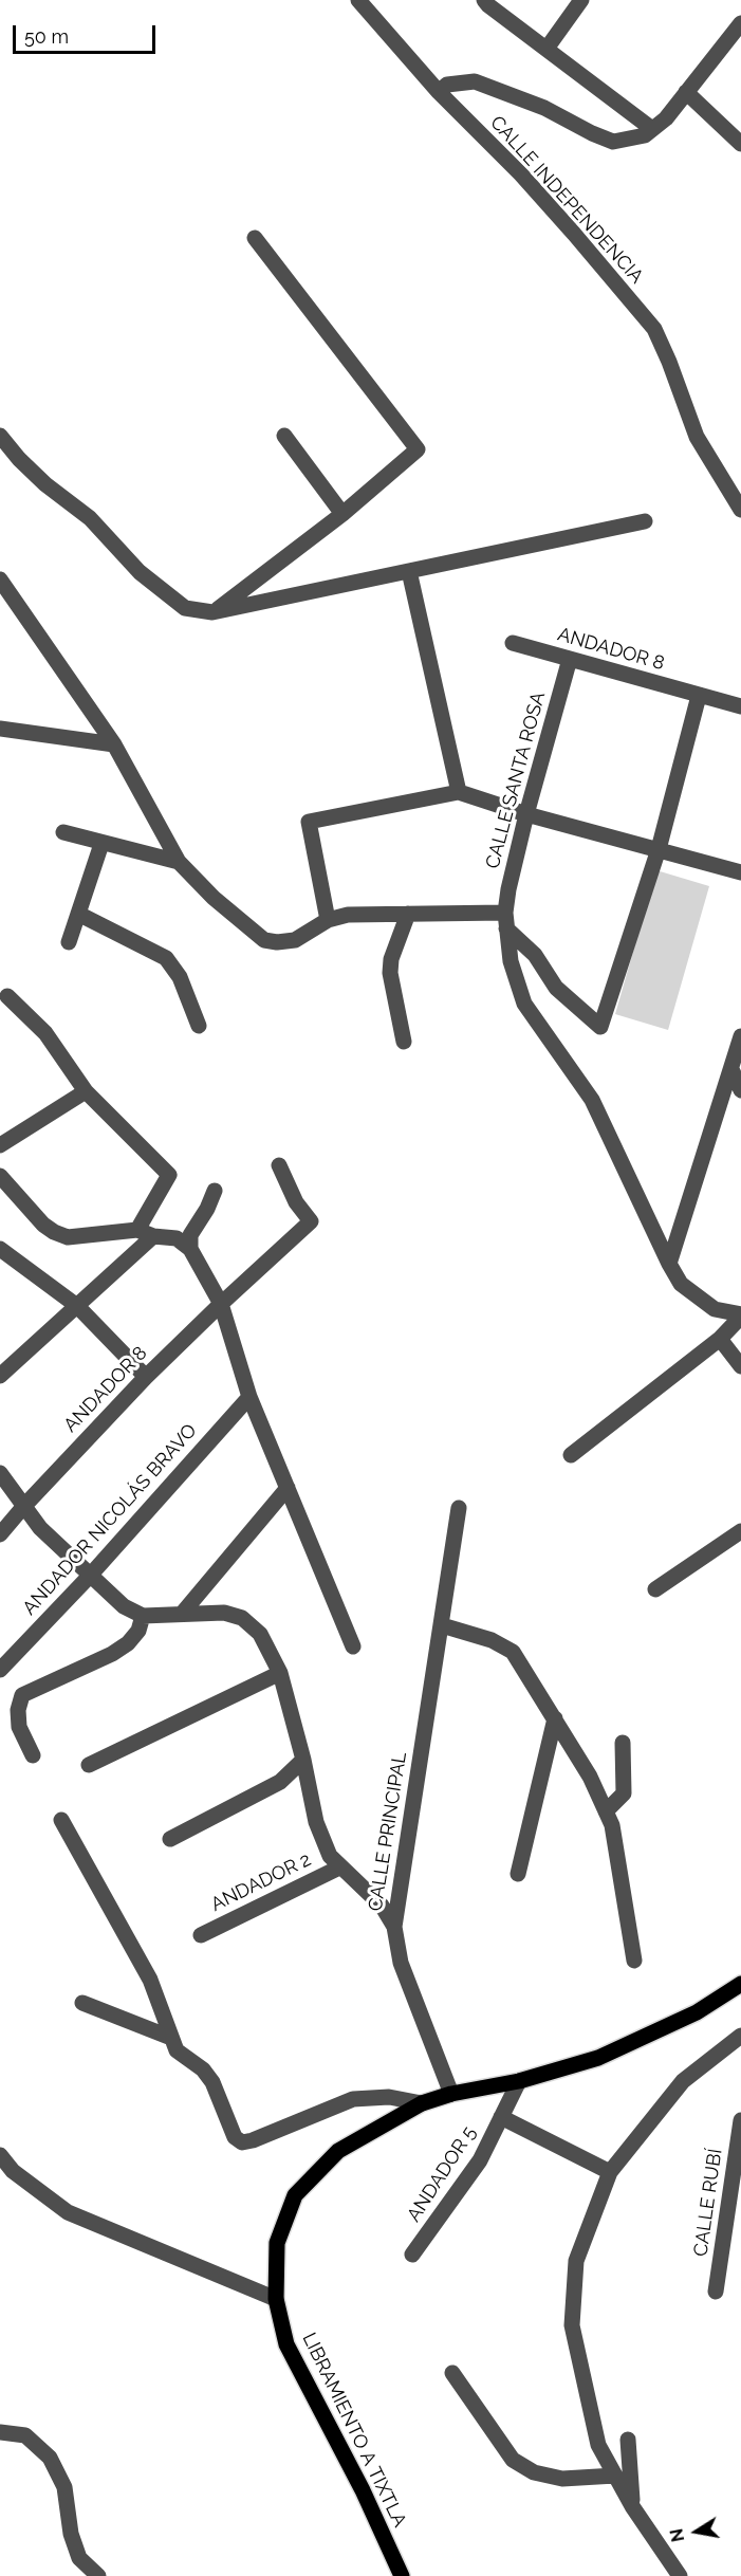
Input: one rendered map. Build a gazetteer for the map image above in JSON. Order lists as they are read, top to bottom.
{
  "streets": {
    "main road": ["LIBRAMIENTO A TIXTLA"],
    "street": [
      "CALLE INDEPENDENCIA",
      "ANDADOR 8",
      "CALLE SANTA ROSA",
      "ANDADOR NICOLÁS BRAVO",
      "CALLE PRINCIPAL",
      "ANDADOR 2",
      "ANDADOR 5",
      "CALLE RUBÍ"
    ]
  },
  "crossings": [
    ["ANDADOR 8", "CALLE SANTA ROSA"],
    ["CALLE PRINCIPAL", "LIBRAMIENTO A TIXTLA"],
    ["ANDADOR 5", "LIBRAMIENTO A TIXTLA"]
  ],
  "scale_bar": "50 m",
  "north": "left"
}
